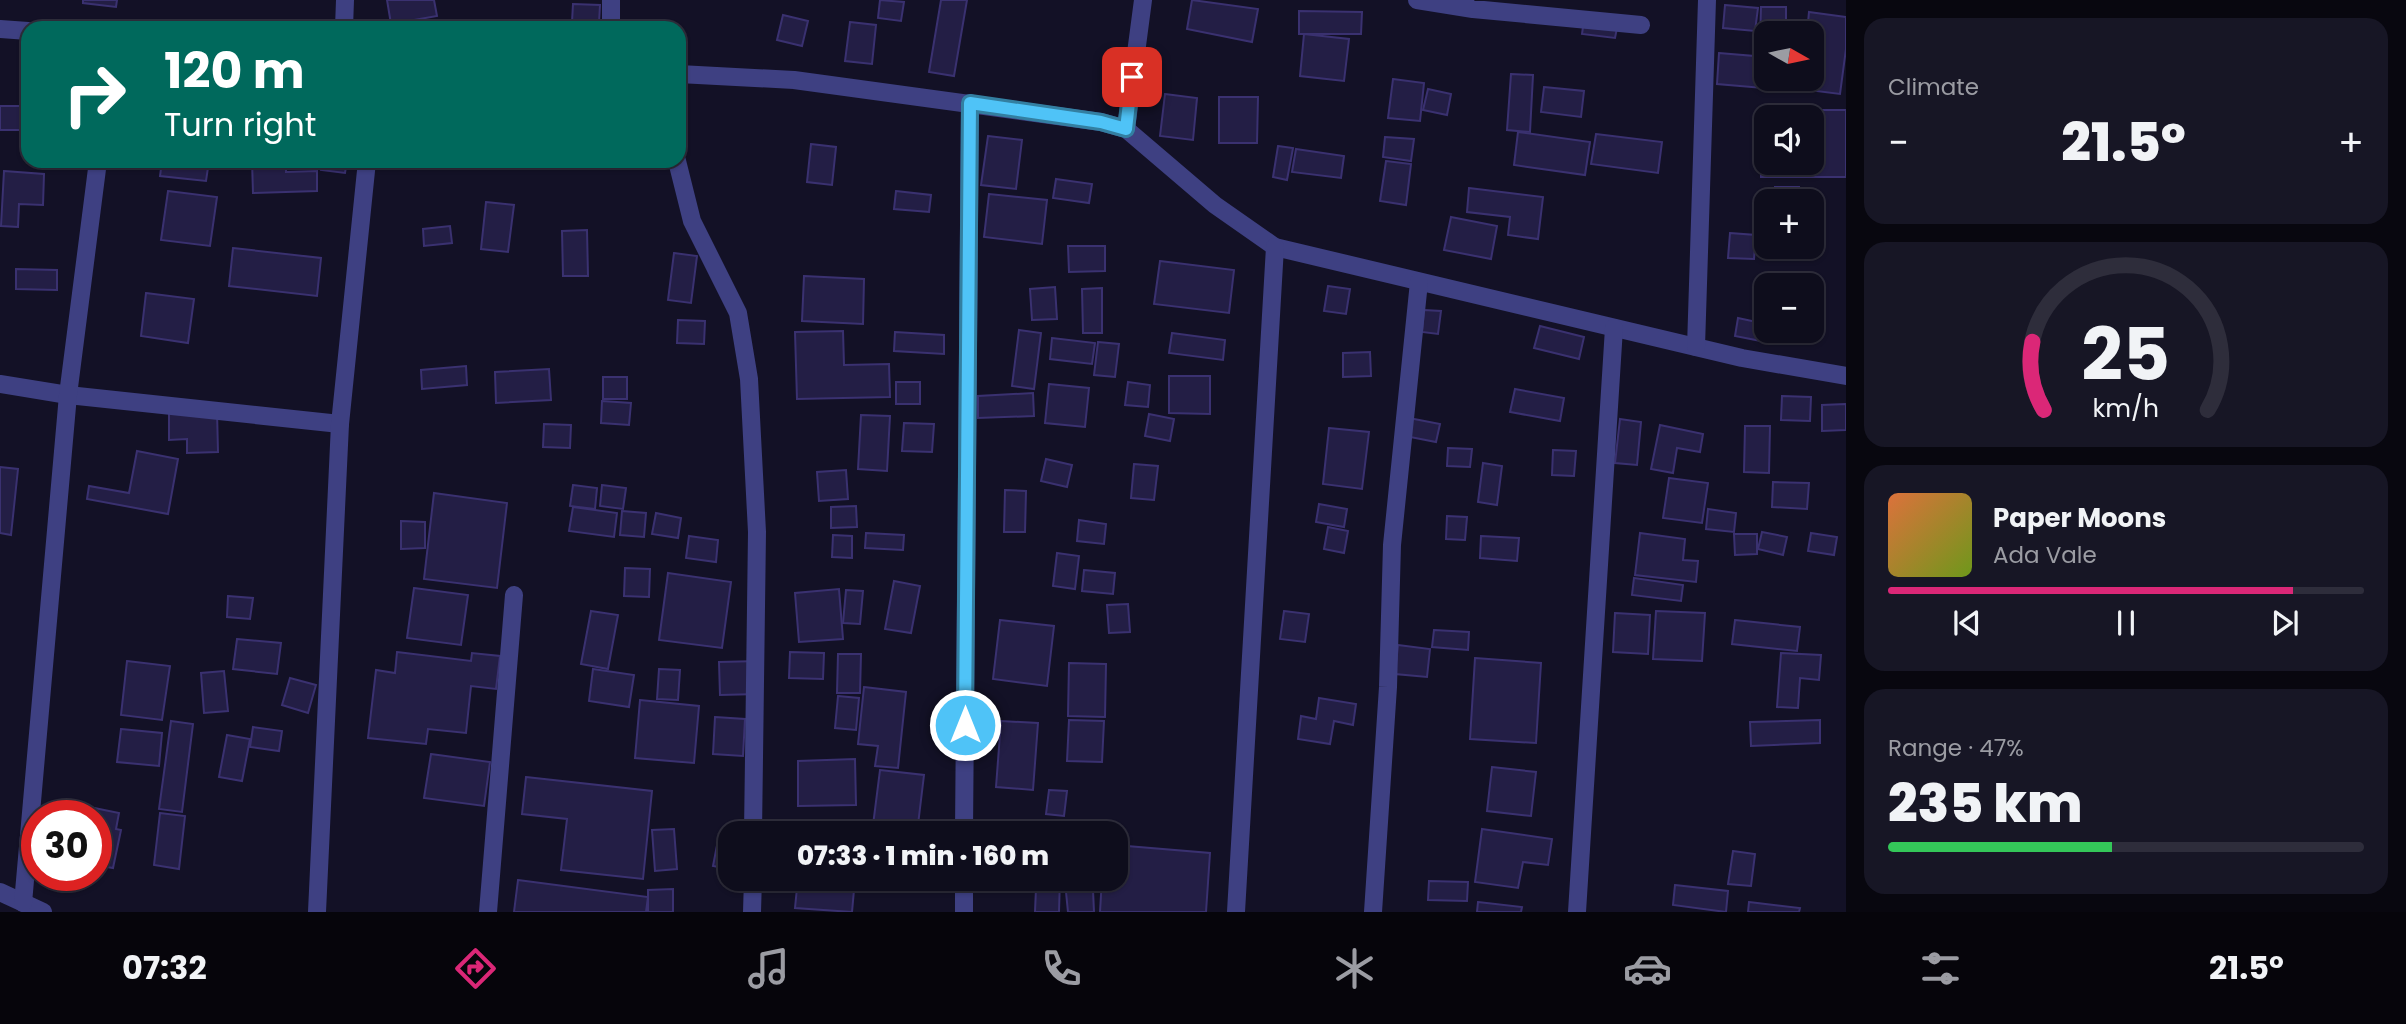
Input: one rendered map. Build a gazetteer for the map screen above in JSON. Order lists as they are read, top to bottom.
{
  "north": "right",
  "page": {
    "tile": [
      "Climate",
      ["Range · 47%", "235 km"]
    ],
    "map_buttons": ["+", "−"],
    "turn": ["120 m", "Turn right"],
    "heat": ["−", "21.5°", "+"],
    "song": ["Paper Moons", "Ada Vale"],
    "limit": "30",
    "trip": "07:33 · 1 min · 160 m",
    "tabs": ["07:32", "21.5°"],
    "gauge": ["25", "km/h"]
  }
}
